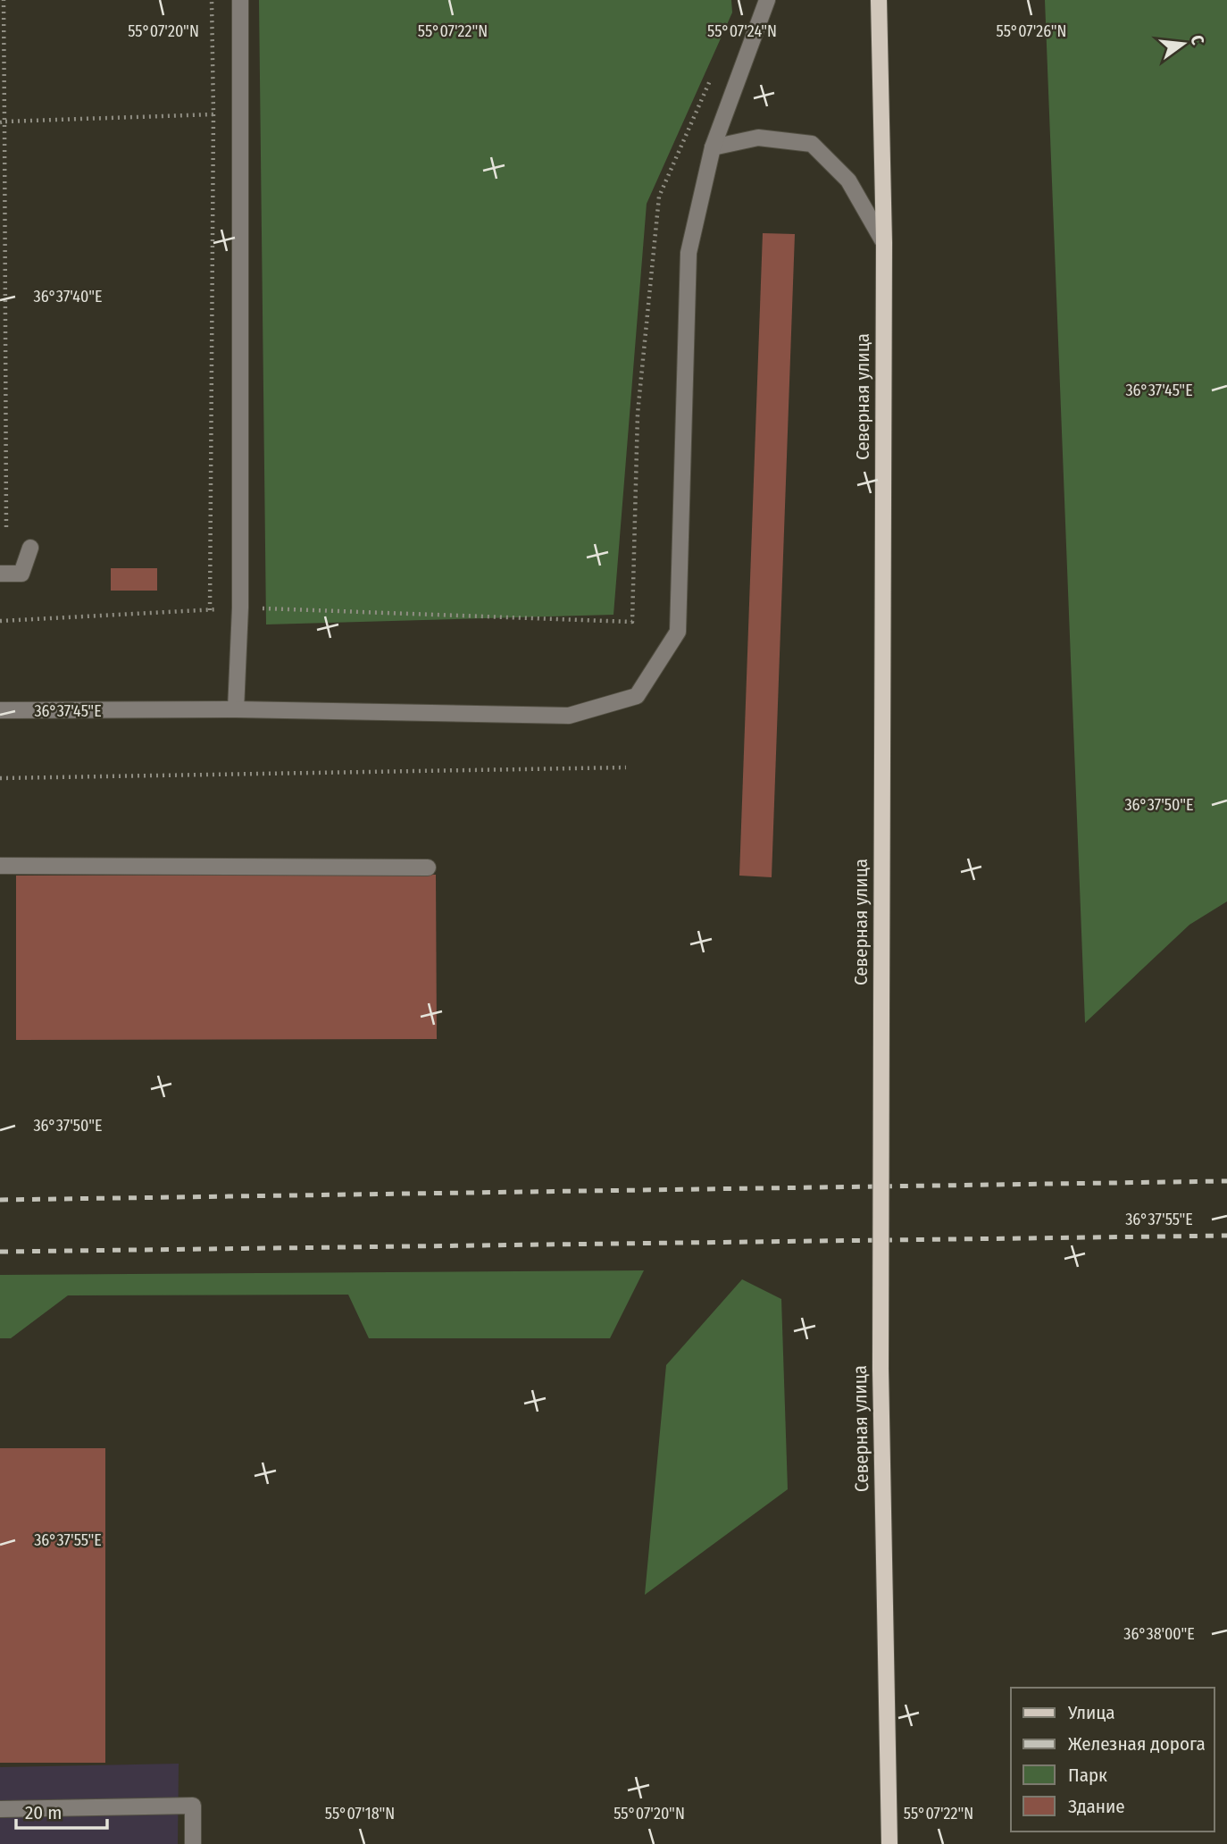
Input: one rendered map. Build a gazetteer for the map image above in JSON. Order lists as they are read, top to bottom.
{
  "streets": {
    "main road": ["Северная улица"]
  },
  "legend": [
    "Улица",
    "Железная дорога",
    "Парк",
    "Здание"
  ],
  "scale_bar": "20 m",
  "north": "right",
  "coordinates": [
    "55°07'20\"N",
    "55°07'22\"N",
    "55°07'24\"N",
    "55°07'26\"N",
    "36°37'40\"E",
    "36°37'45\"E",
    "36°37'50\"E",
    "36°37'55\"E",
    "36°38'00\"E",
    "55°07'18\"N"
  ]
}
